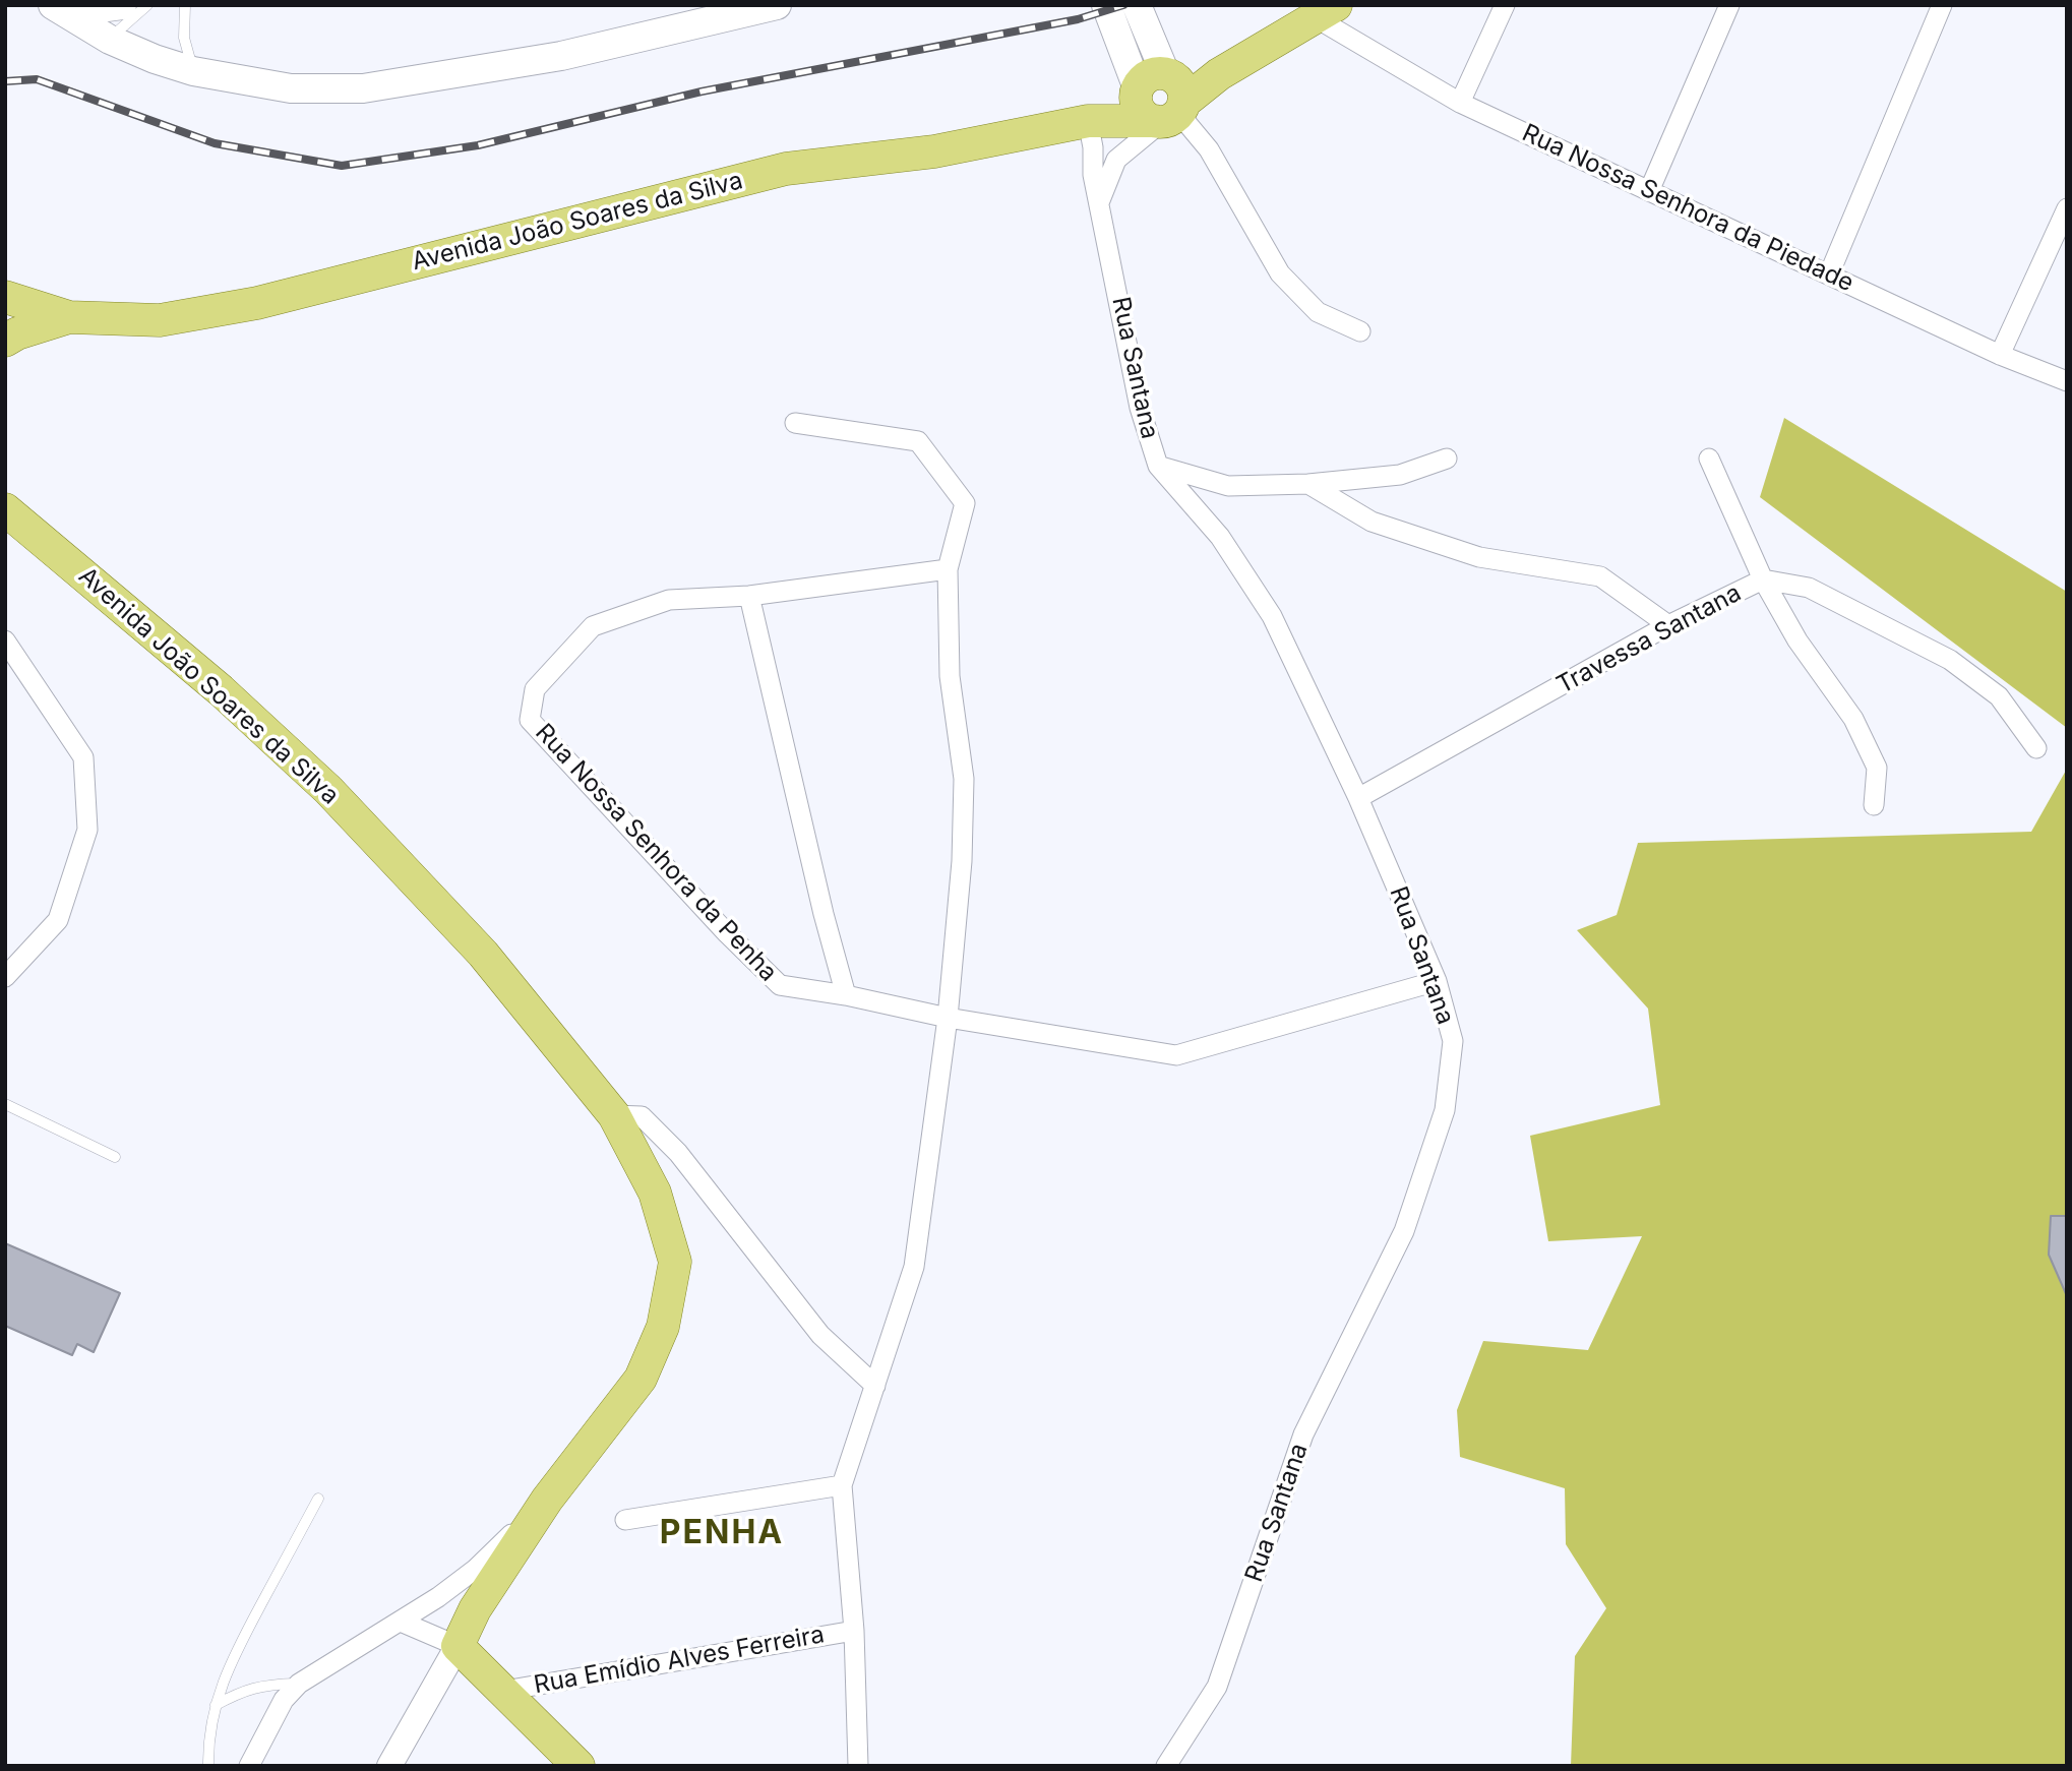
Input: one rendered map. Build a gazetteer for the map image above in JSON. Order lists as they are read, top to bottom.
{
  "streets": {
    "main road": ["Avenida João Soares da Silva"],
    "street": [
      "Rua Nossa Senhora da Piedade",
      "Rua Santana",
      "Travessa Santana",
      "Rua Nossa Senhora da Penha",
      "Rua Emídio Alves Ferreira"
    ]
  },
  "crossings": [
    ["Rua Nossa Senhora da Piedade", "Avenida João Soares da Silva"],
    ["Avenida João Soares da Silva", "Rua Santana"],
    ["Rua Santana", "Travessa Santana"],
    ["Rua Santana", "Rua Nossa Senhora da Penha"]
  ],
  "districts": ["PENHA"]
}
